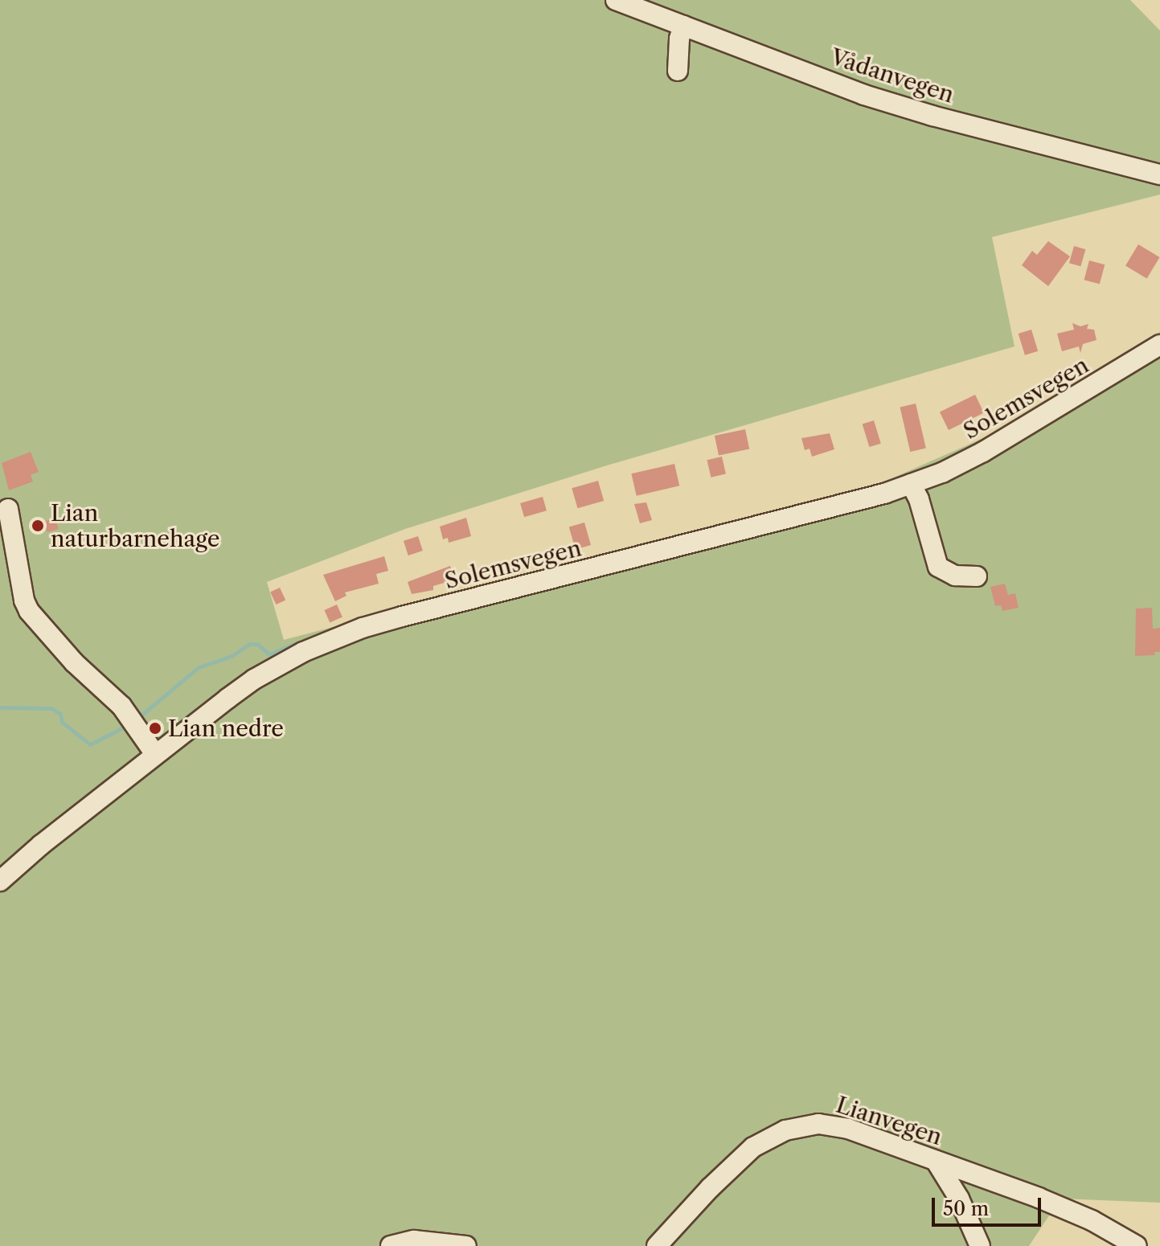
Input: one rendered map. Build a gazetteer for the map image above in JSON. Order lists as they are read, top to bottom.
{
  "streets": {
    "street": ["Vådanvegen", "Solemsvegen", "Lianvegen"]
  },
  "places": ["Lian naturbarnehage", "Lian nedre"],
  "scale_bar": "50 m"
}
